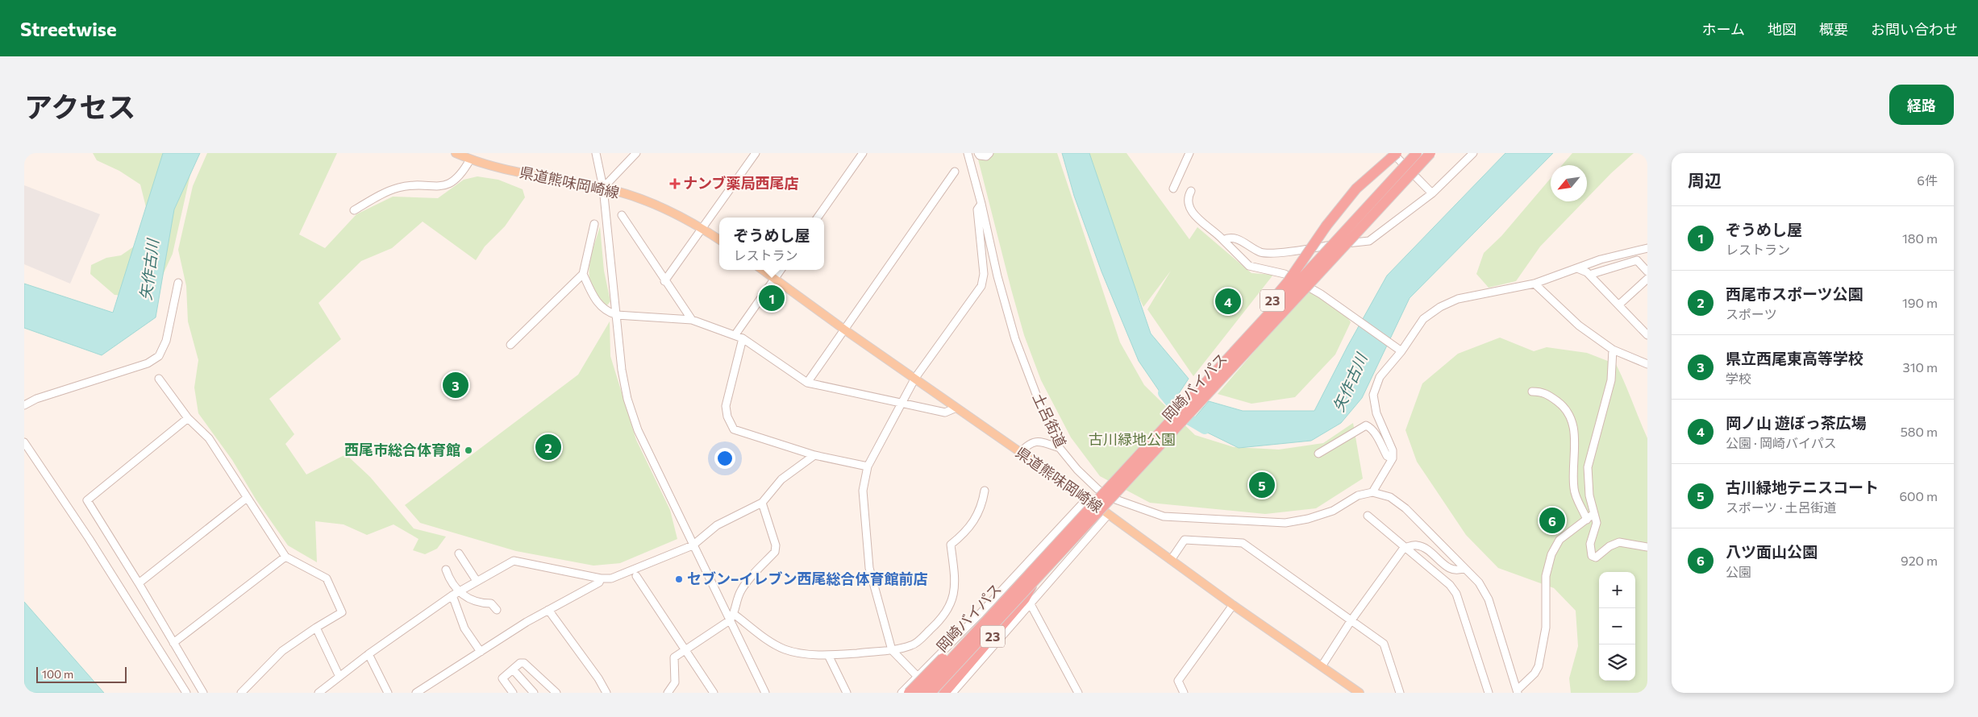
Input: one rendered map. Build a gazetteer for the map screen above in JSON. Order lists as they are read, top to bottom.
{
  "streets": {
    "highway": ["23", "岡崎バイパス"],
    "main road": ["県道熊味岡崎線"],
    "street": ["土呂街道"]
  },
  "crossings": [
    ["23", "岡崎バイパス"]
  ],
  "water": ["矢作古川"],
  "parks": ["古川緑地公園"],
  "places": {
    "health": ["ナンブ薬局西尾店"],
    "other": ["西尾市総合体育館", "セブン−イレブン西尾総合体育館前店"]
  },
  "scale_bar": "100 m",
  "north": "bottom left",
  "page": {
    "header": "Streetwise",
    "nav": [
      "ホーム",
      "地図",
      "概要",
      "お問い合わせ"
    ],
    "title": "アクセス",
    "buttons": "経路",
    "heading": ["周辺", "6件"],
    "list": [
      {
        "mark": "1",
        "name": "ぞうめし屋",
        "note": "レストラン",
        "value": "180 m"
      },
      {
        "mark": "2",
        "name": "西尾市スポーツ公園",
        "note": "スポーツ",
        "value": "190 m"
      },
      {
        "mark": "3",
        "name": "県立西尾東高等学校",
        "note": "学校",
        "value": "310 m"
      },
      {
        "mark": "4",
        "name": "岡ノ山 遊ぼっ茶広場",
        "note": "公園 · 岡崎バイパス",
        "value": "580 m"
      },
      {
        "mark": "5",
        "name": "古川緑地テニスコート",
        "note": "スポーツ · 土呂街道",
        "value": "600 m"
      },
      {
        "mark": "6",
        "name": "八ツ面山公園",
        "note": "公園",
        "value": "920 m"
      }
    ],
    "popup": ["ぞうめし屋", "レストラン"],
    "pins": [
      "1",
      "4",
      "3",
      "2",
      "5",
      "6"
    ],
    "map_buttons": ["+", "−"],
    "scale": "100 m"
  }
}
